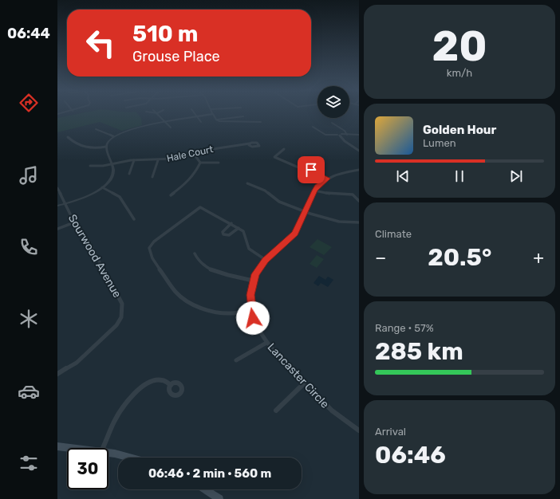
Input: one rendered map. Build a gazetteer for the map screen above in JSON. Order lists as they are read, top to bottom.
{
  "streets": {
    "street": ["Hale Court", "Sourwood Avenue", "Lancaster Circle"]
  },
  "page": {
    "tabs": "06:44",
    "tile": [
      ["20", "km/h"],
      "Climate",
      ["Range · 57%", "285 km"],
      ["Arrival", "06:46"]
    ],
    "turn": ["510 m", "Grouse Place"],
    "song": ["Golden Hour", "Lumen"],
    "heat": ["−", "20.5°", "+"],
    "limit": "30",
    "trip": "06:46 · 2 min · 560 m"
  }
}
